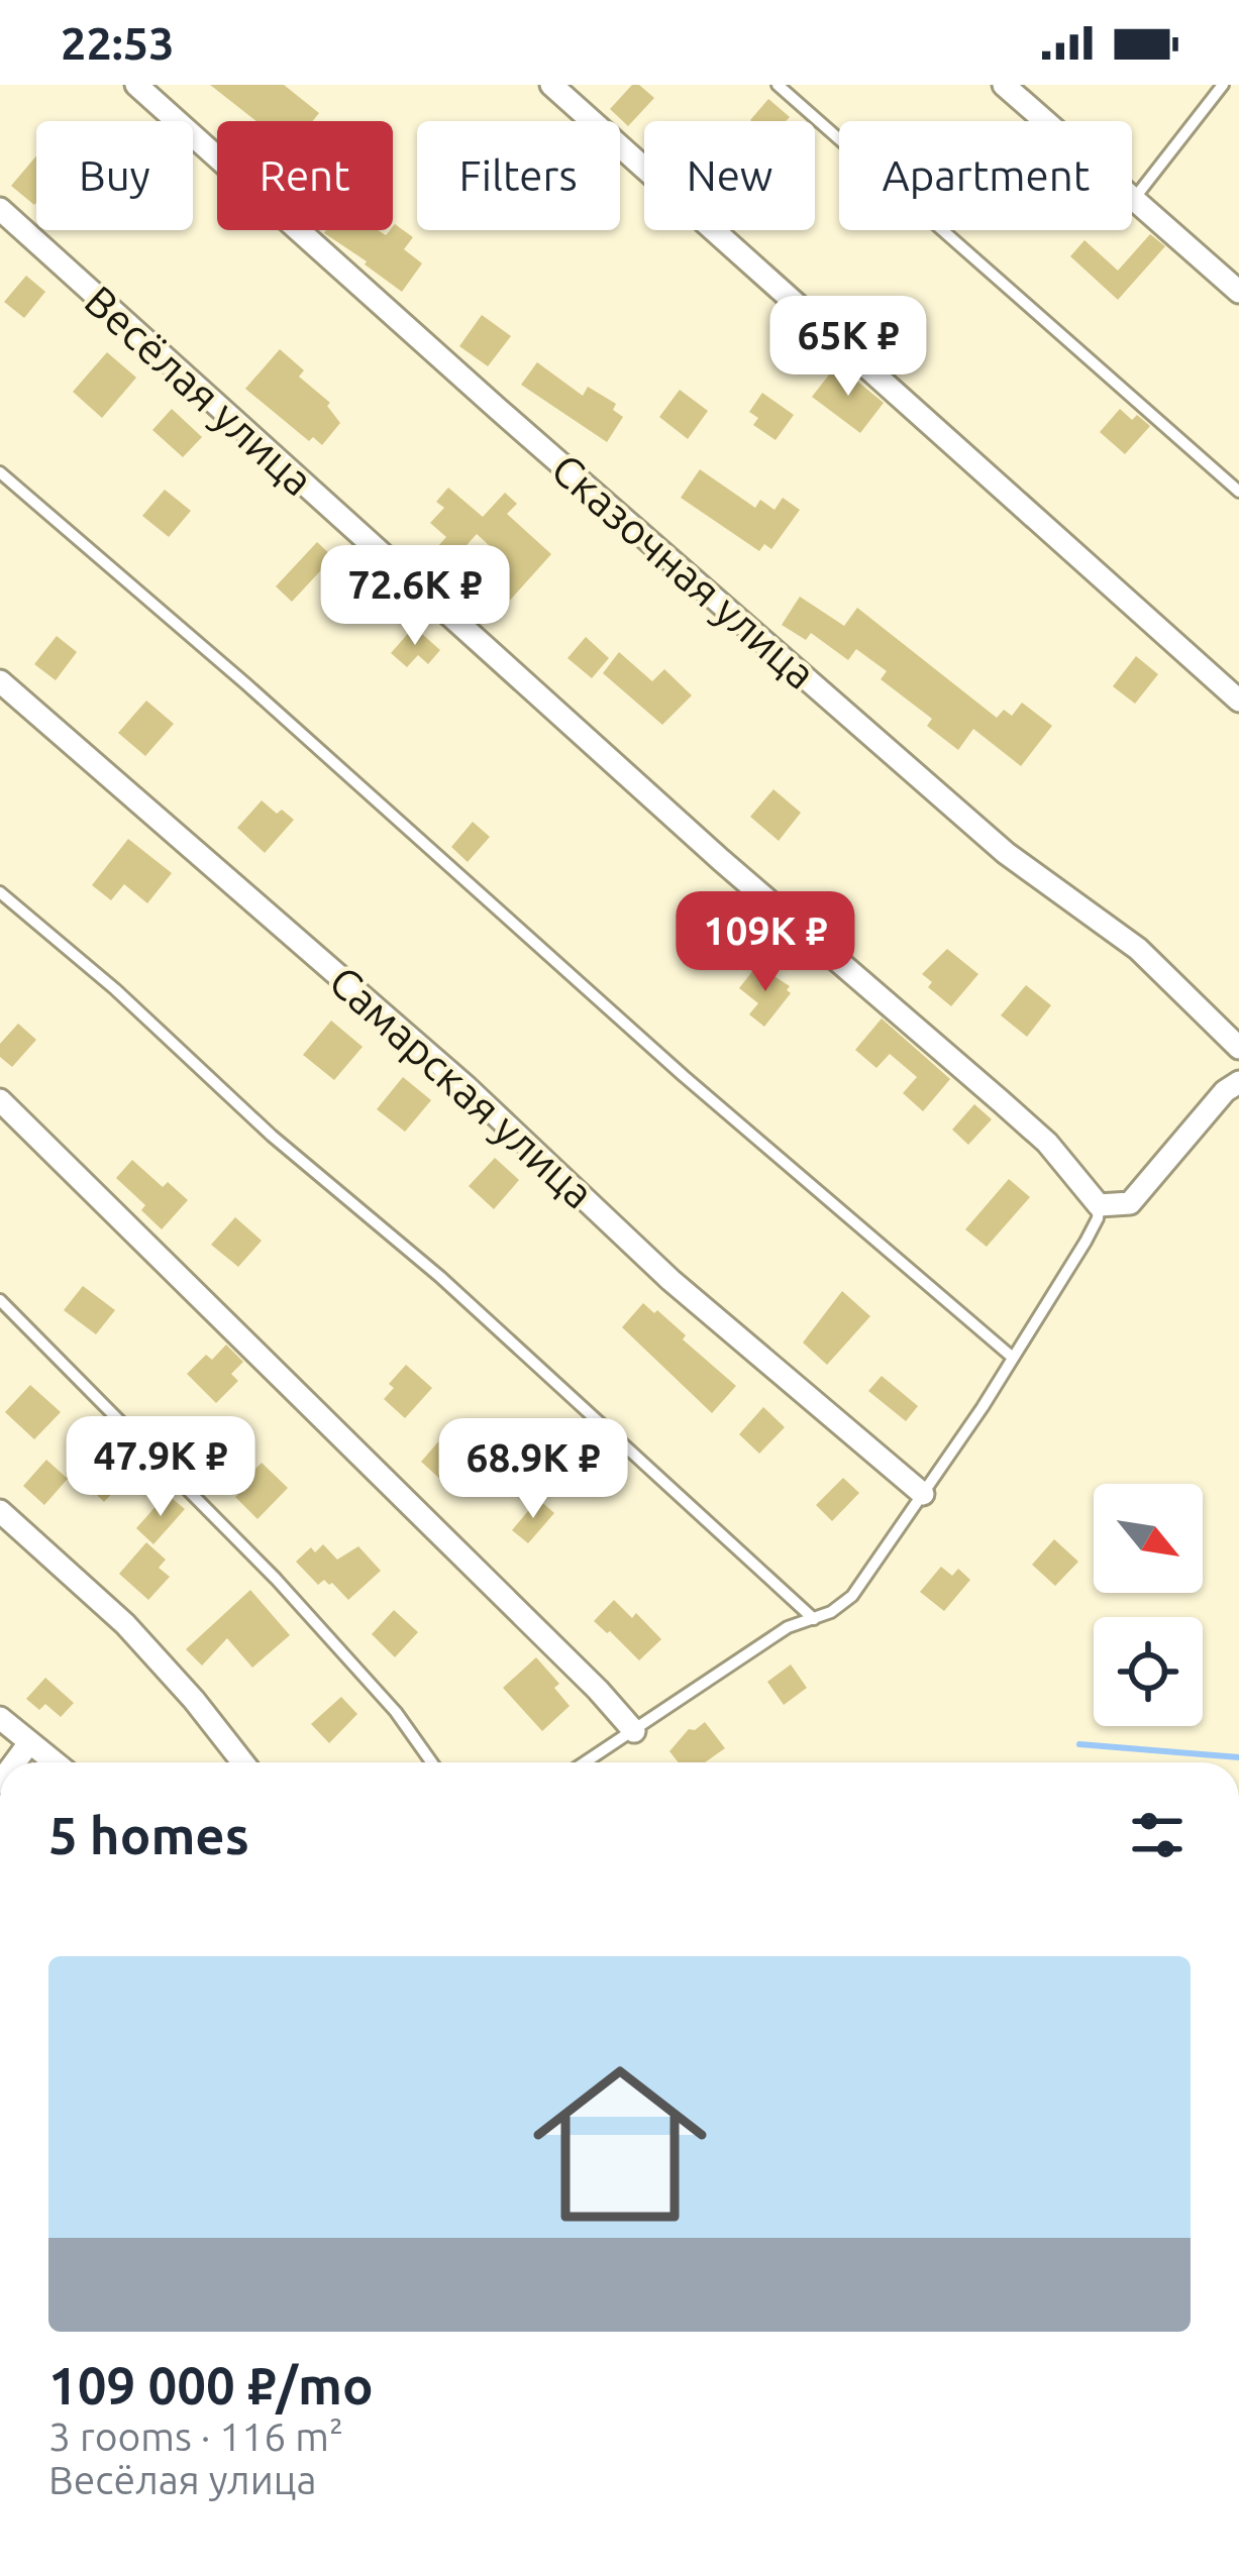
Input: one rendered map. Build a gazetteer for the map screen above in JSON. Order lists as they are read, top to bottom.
{
  "streets": {
    "street": ["Весёлая улица", "Сказочная улица", "Самарская улица"]
  },
  "north": "bottom right",
  "page": {
    "status": "22:53",
    "chip": [
      "Buy",
      "Rent",
      "Filters",
      "New",
      "Apartment"
    ],
    "price": [
      "65K ₽",
      "72.6K ₽",
      "109K ₽",
      "47.9K ₽",
      "68.9K ₽"
    ],
    "heading": "5 homes",
    "list": [
      {
        "name": "109 000 ₽/mo",
        "note": "3 rooms · 116 m² · Весёлая улица"
      }
    ]
  }
}
